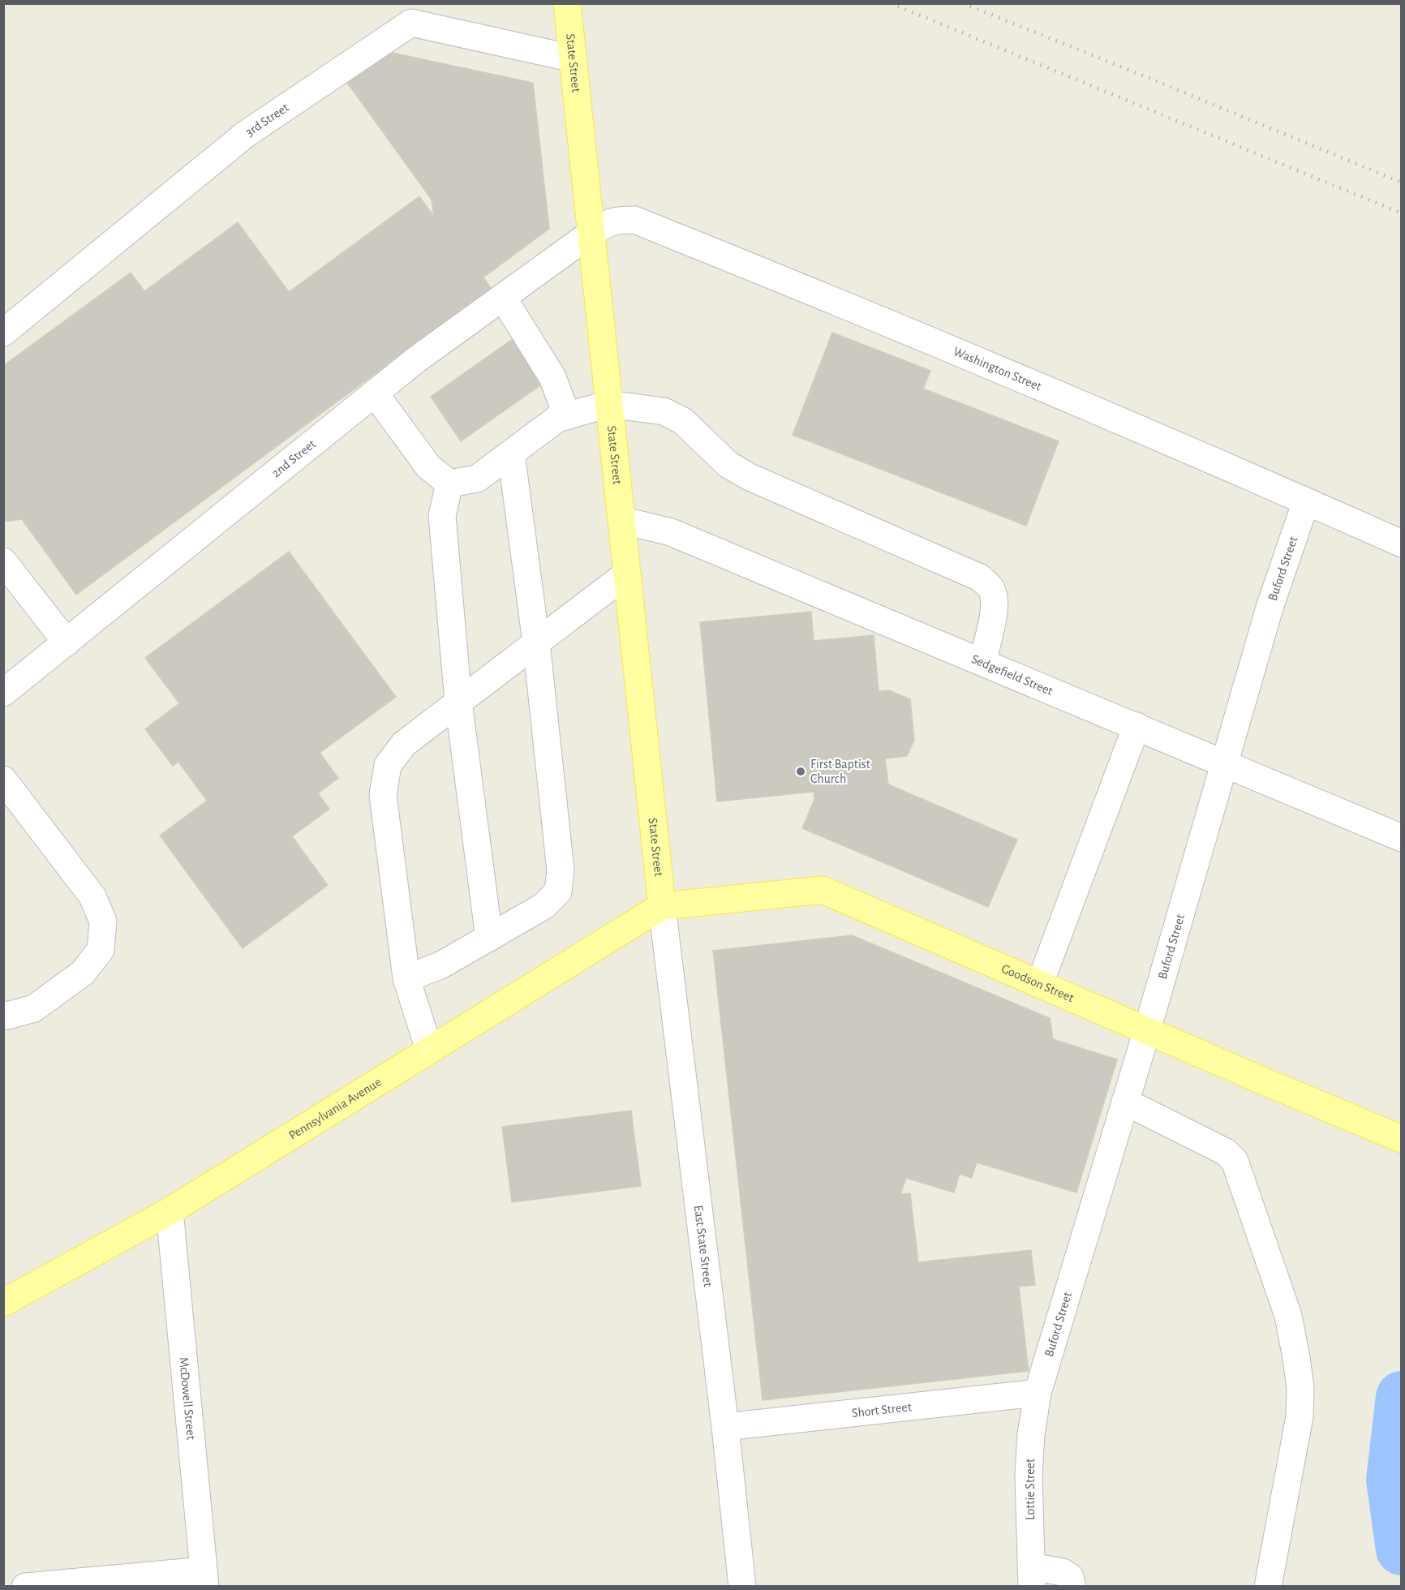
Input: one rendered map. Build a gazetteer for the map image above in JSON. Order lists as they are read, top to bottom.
{
  "streets": {
    "main road": ["State Street", "Goodson Street", "Pennsylvania Avenue"],
    "street": [
      "3rd Street",
      "Washington Street",
      "2nd Street",
      "Buford Street",
      "Sedgefield Street",
      "East State Street",
      "McDowell Street",
      "Short Street",
      "Lottie Street"
    ]
  },
  "crossings": [
    ["State Street", "3rd Street"],
    ["State Street", "Washington Street"],
    ["State Street", "2nd Street"],
    ["State Street", "Sedgefield Street"],
    ["State Street", "Goodson Street"],
    ["State Street", "Pennsylvania Avenue"],
    ["State Street", "East State Street"],
    ["Washington Street", "2nd Street"],
    ["Washington Street", "Buford Street"],
    ["Buford Street", "Sedgefield Street"],
    ["Buford Street", "Goodson Street"],
    ["Buford Street", "Short Street"],
    ["Buford Street", "Lottie Street"],
    ["Goodson Street", "Pennsylvania Avenue"],
    ["Goodson Street", "East State Street"],
    ["Pennsylvania Avenue", "East State Street"],
    ["Pennsylvania Avenue", "McDowell Street"],
    ["East State Street", "Short Street"],
    ["Short Street", "Lottie Street"]
  ],
  "places": ["First Baptist Church"]
}
